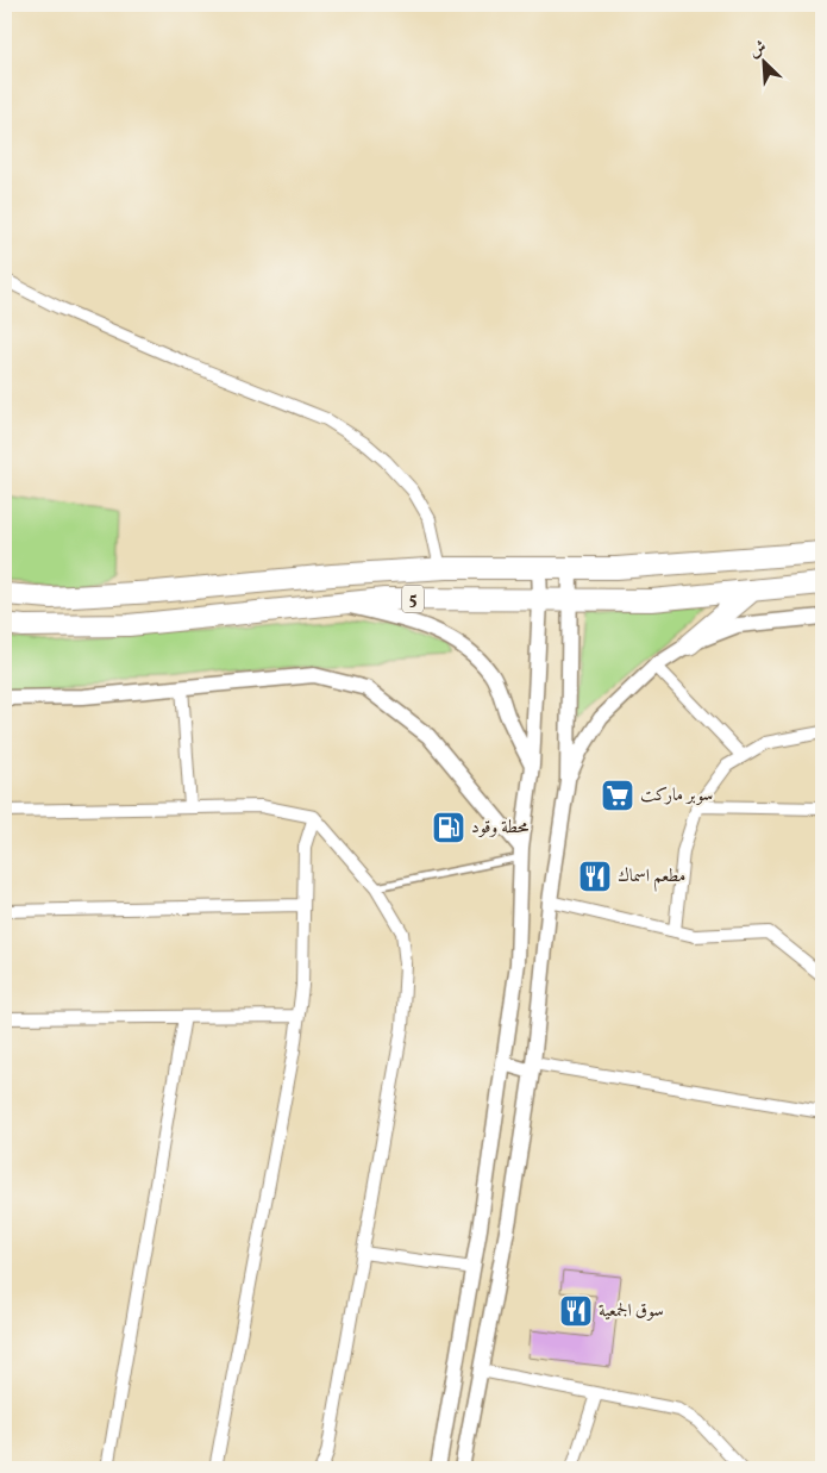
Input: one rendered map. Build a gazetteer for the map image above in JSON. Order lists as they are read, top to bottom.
{
  "streets": {
    "highway": ["5"]
  },
  "places": {
    "supermarket": ["سوبر ماركت"],
    "fuel station": ["محطة وقود"],
    "restaurant": ["مطعم اسماك", "سوق الجمعية"]
  },
  "north": "top left"
}
